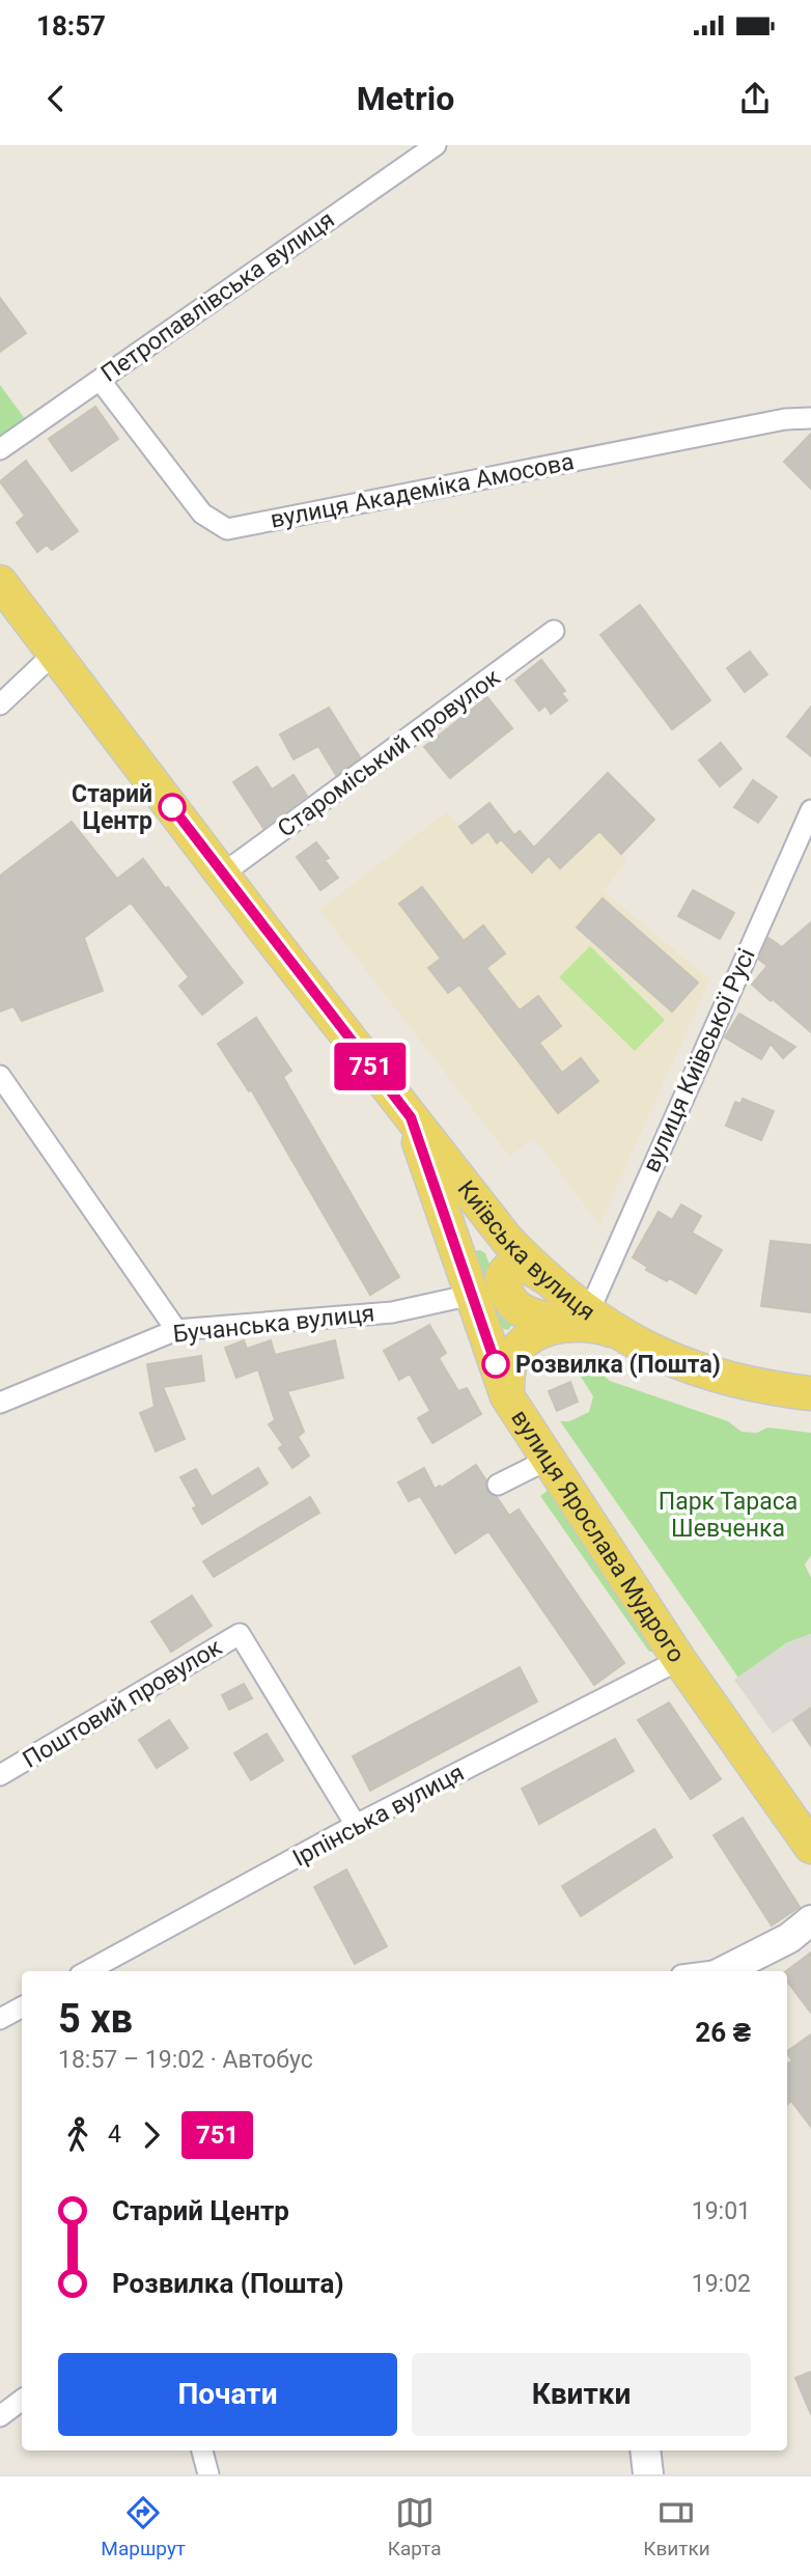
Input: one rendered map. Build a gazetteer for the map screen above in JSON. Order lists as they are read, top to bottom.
{
  "streets": {
    "main road": ["Київська вулиця", "вулиця Ярослава Мудрого"],
    "street": [
      "Петропавлівська вулиця",
      "вулиця Академіка Амосова",
      "Староміський провулок",
      "вулиця Київської Русі",
      "Бучанська вулиця",
      "Поштовий провулок",
      "Ірпінська вулиця"
    ]
  },
  "crossings": [
    ["Петропавлівська вулиця", "вулиця Академіка Амосова"],
    ["Староміський провулок", "Київська вулиця"],
    ["вулиця Київської Русі", "Київська вулиця"],
    ["Київська вулиця", "вулиця Ярослава Мудрого"],
    ["Бучанська вулиця", "вулиця Ярослава Мудрого"],
    ["вулиця Ярослава Мудрого", "Ірпінська вулиця"],
    ["Поштовий провулок", "Ірпінська вулиця"]
  ],
  "parks": ["Парк Тараса Шевченка"],
  "places": ["Старий Центр", "Розвилка (Пошта)"],
  "lines": ["bus line 751"],
  "page": {
    "status": "18:57",
    "header": "Metrio",
    "on_map": "751",
    "heading": ["5 хв", "18:57 – 19:02 · Автобус", "26 ₴"],
    "legs": ["4", "751"],
    "list": [
      {
        "name": "Старий Центр",
        "value": "19:01"
      },
      {
        "name": "Розвилка (Пошта)",
        "value": "19:02"
      }
    ],
    "buttons": ["Почати", "Квитки"],
    "tabs": ["Маршрут", "Карта", "Квитки"]
  }
}
